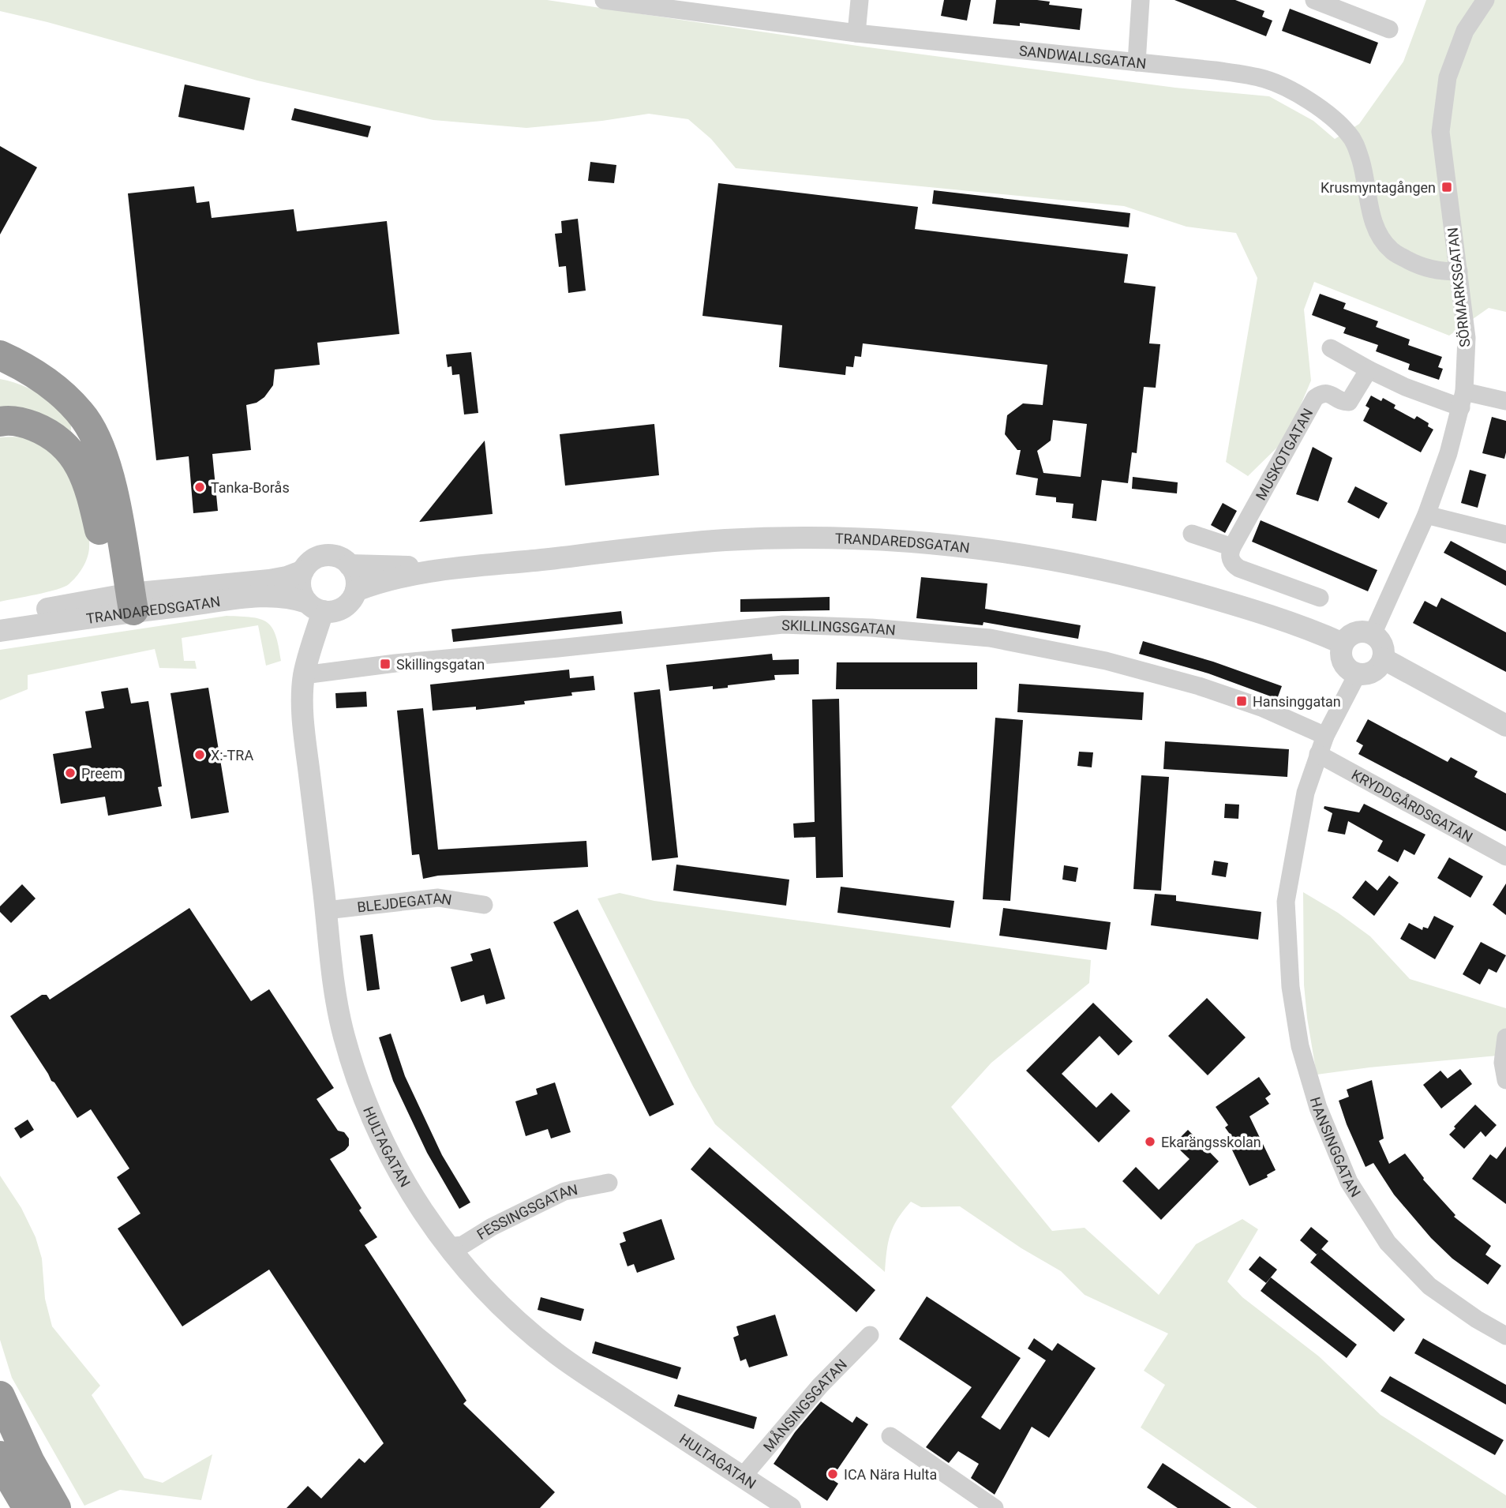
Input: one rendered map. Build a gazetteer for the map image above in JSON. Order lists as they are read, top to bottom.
{
  "streets": {
    "street": [
      "SANDWALLSGATAN",
      "SÖRMARKSGATAN",
      "MUSKOTGATAN",
      "TRANDAREDSGATAN",
      "SKILLINGSGATAN",
      "KRYDDGÅRDSGATAN",
      "BLEJDEGATAN",
      "HANSINGGATAN",
      "HULTAGATAN",
      "FESSINGSGATAN",
      "MÅNSINGSGATAN"
    ]
  },
  "crossings": [
    ["SANDWALLSGATAN", "SÖRMARKSGATAN"],
    ["SÖRMARKSGATAN", "TRANDAREDSGATAN"],
    ["SÖRMARKSGATAN", "HANSINGGATAN"],
    ["TRANDAREDSGATAN", "HANSINGGATAN"],
    ["TRANDAREDSGATAN", "HULTAGATAN"],
    ["SKILLINGSGATAN", "HANSINGGATAN"],
    ["SKILLINGSGATAN", "HULTAGATAN"],
    ["KRYDDGÅRDSGATAN", "HANSINGGATAN"],
    ["BLEJDEGATAN", "HULTAGATAN"],
    ["HULTAGATAN", "FESSINGSGATAN"],
    ["HULTAGATAN", "MÅNSINGSGATAN"]
  ],
  "places": {
    "transit": ["Krusmyntagången", "Skillingsgatan", "Hansinggatan"],
    "other": [
      "Tanka-Borås",
      "X:-TRA",
      "Preem",
      "Ekarängsskolan",
      "ICA Nära Hulta"
    ]
  }
}
